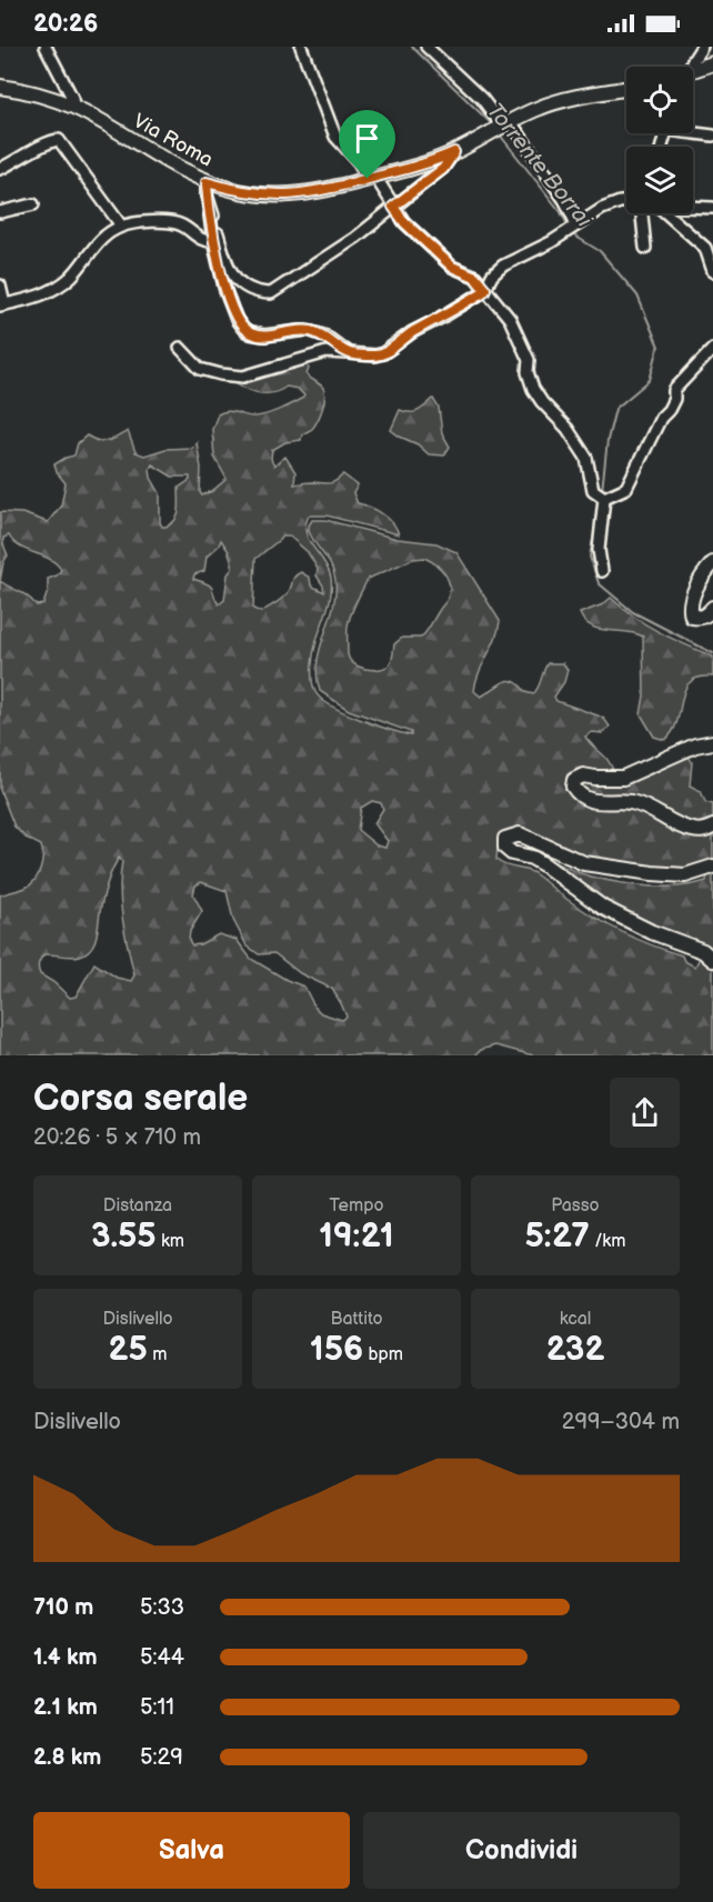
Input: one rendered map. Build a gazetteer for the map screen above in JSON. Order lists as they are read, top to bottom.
{
  "streets": {
    "street": ["Via Roma"]
  },
  "water": ["Torrente Borrai"],
  "page": {
    "status": "20:26",
    "heading": ["Corsa serale", "20:26 · 5 × 710 m"],
    "stats": [
      ["Distanza", "3.55 km"],
      ["Tempo", "19:21"],
      ["Passo", "5:27 /km"],
      ["Dislivello", "25 m"],
      ["Battito", "156 bpm"],
      ["kcal", "232"]
    ],
    "chart": ["Dislivello", "299–304 m"],
    "list": [
      {
        "name": "710 m",
        "note": "5:33"
      },
      {
        "name": "1.4 km",
        "note": "5:44"
      },
      {
        "name": "2.1 km",
        "note": "5:11"
      },
      {
        "name": "2.8 km",
        "note": "5:29"
      }
    ],
    "buttons": ["Salva", "Condividi"]
  }
}
